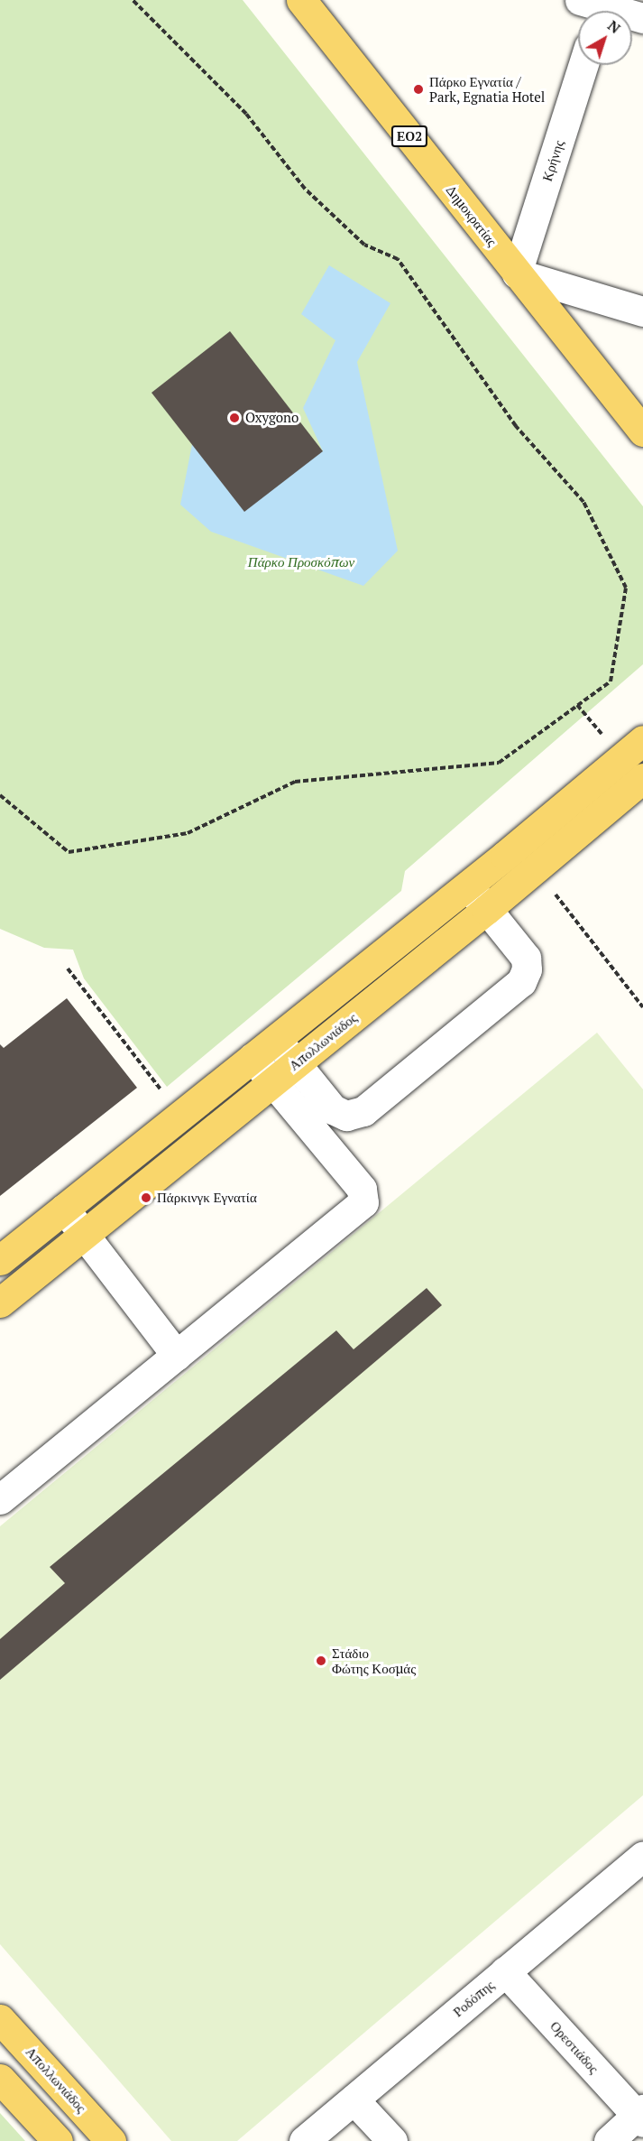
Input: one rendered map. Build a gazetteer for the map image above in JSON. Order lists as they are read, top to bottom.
{
  "streets": {
    "main road": ["ΕΟ2", "Δημοκρατίας", "Απολλωνιάδος"],
    "street": ["Κρήνης", "Ροδόπης", "Ορεστιάδος"]
  },
  "crossings": [
    ["Κρήνης", "Δημοκρατίας"],
    ["Ροδόπης", "Ορεστιάδος"]
  ],
  "parks": ["Πάρκο Προσκόπων"],
  "places": [
    "Πάρκο Εγνατία / Park, Egnatia Hotel",
    "Oxygono",
    "Πάρκινγκ Εγνατία",
    "Στάδιο Φώτης Κοσμάς"
  ],
  "north": "top right"
}
